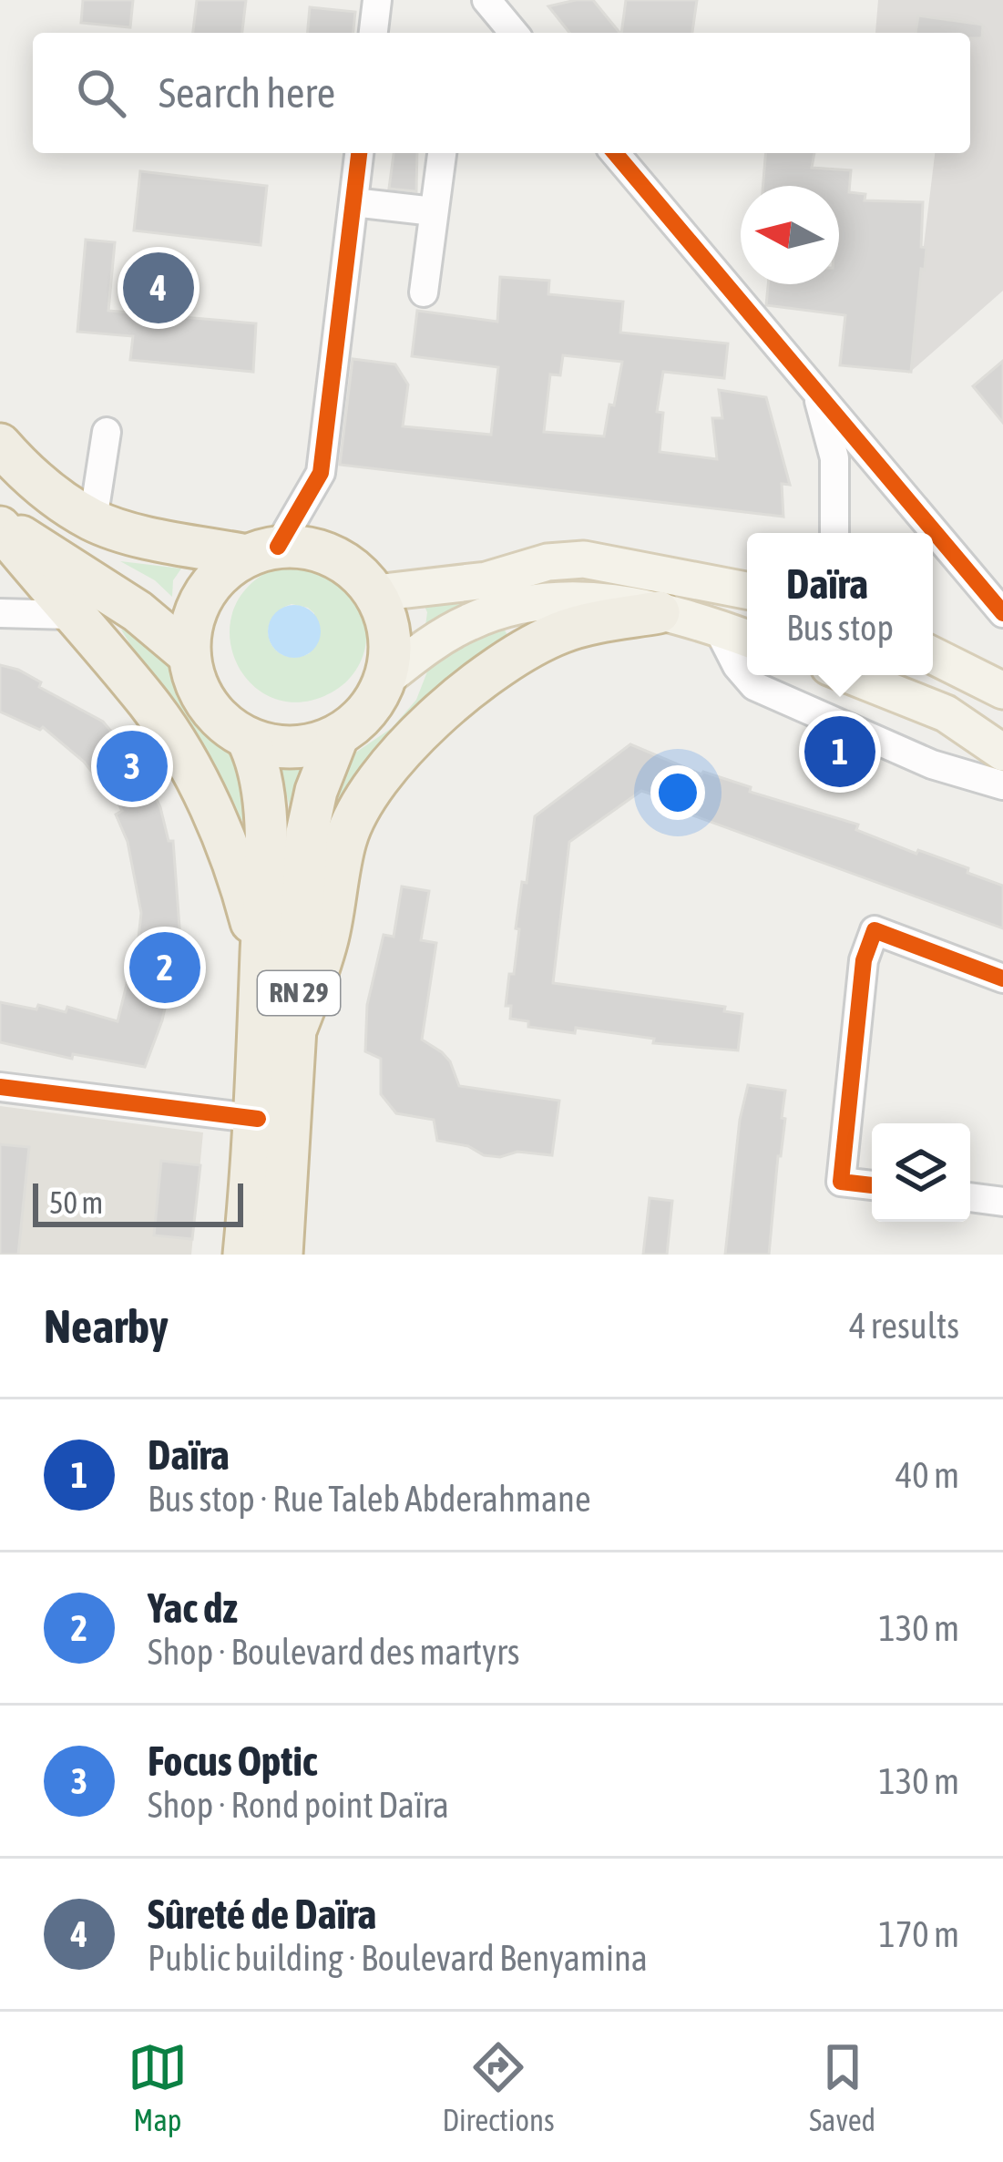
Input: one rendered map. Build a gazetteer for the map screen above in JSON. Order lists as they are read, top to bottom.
{
  "streets": {
    "highway": ["RN 29"]
  },
  "scale_bar": "50 m",
  "north": "left",
  "page": {
    "search": "Search here",
    "pins": [
      "4",
      "1",
      "3",
      "2"
    ],
    "popup": ["Daïra", "Bus stop"],
    "scale": "50 m",
    "heading": ["Nearby", "4 results"],
    "list": [
      {
        "mark": "1",
        "name": "Daïra",
        "note": "Bus stop · Rue Taleb Abderahmane",
        "value": "40 m"
      },
      {
        "mark": "2",
        "name": "Yac dz",
        "note": "Shop · Boulevard des martyrs",
        "value": "130 m"
      },
      {
        "mark": "3",
        "name": "Focus Optic",
        "note": "Shop · Rond point Daïra",
        "value": "130 m"
      },
      {
        "mark": "4",
        "name": "Sûreté de Daïra",
        "note": "Public building · Boulevard Benyamina",
        "value": "170 m"
      }
    ],
    "nav": ["Map", "Directions", "Saved"]
  }
}
